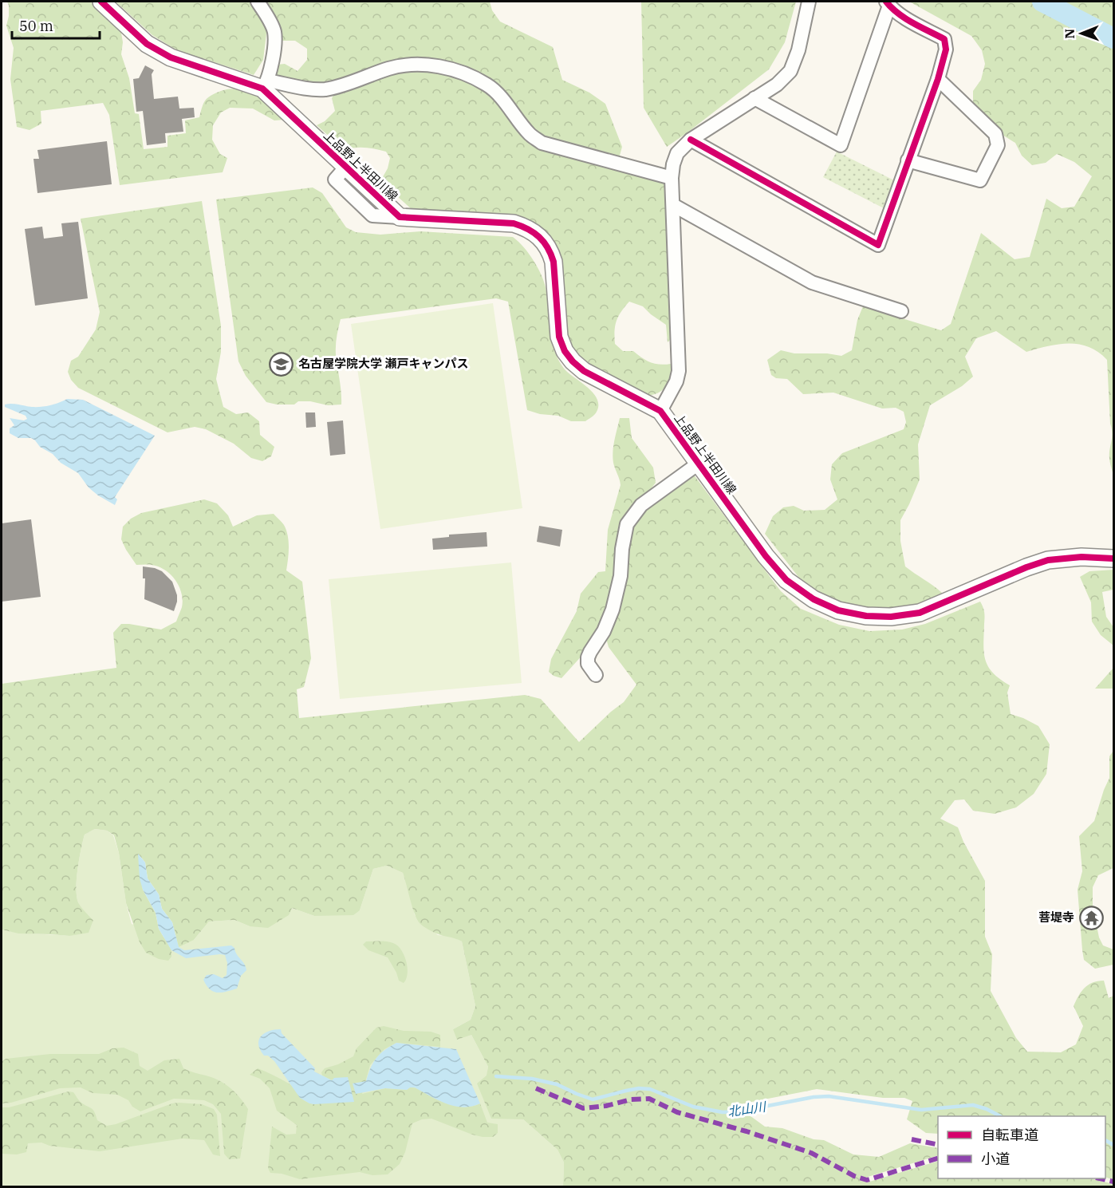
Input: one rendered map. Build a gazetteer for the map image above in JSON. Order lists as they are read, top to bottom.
{
  "streets": {
    "street": ["上品野上半田川線"]
  },
  "water": ["北山川"],
  "places": {
    "school or university": ["名古屋学院大学 瀬戸キャンパス"],
    "temple": ["菩堤寺"]
  },
  "legend": ["自転車道", "小道"],
  "scale_bar": "50 m",
  "north": "left"
}
